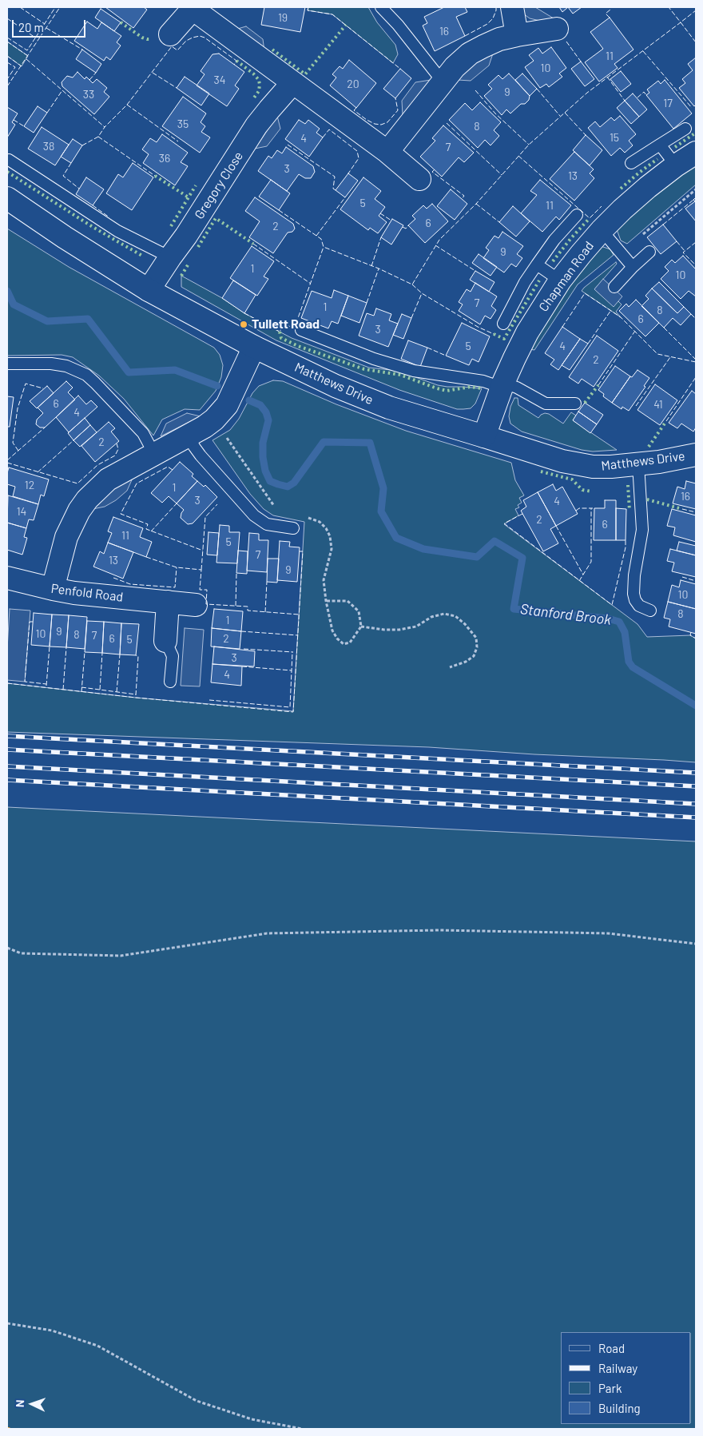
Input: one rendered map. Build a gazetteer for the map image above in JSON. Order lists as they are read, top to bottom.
{
  "streets": {
    "street": [
      "Gregory Close",
      "Chapman Road",
      "Matthews Drive",
      "Penfold Road"
    ]
  },
  "crossings": [
    ["Gregory Close", "Matthews Drive"],
    ["Chapman Road", "Matthews Drive"]
  ],
  "water": ["Stanford Brook"],
  "places": ["Tullett Road"],
  "house_numbers": [
    "19",
    "16",
    "11",
    "10",
    "34",
    "20",
    "9",
    "33",
    "17",
    "35",
    "8",
    "15",
    "4",
    "38",
    "7",
    "36",
    "3",
    "13",
    "5",
    "11",
    "6",
    "2",
    "9",
    "1",
    "10",
    "7",
    "1",
    "8",
    "6",
    "3",
    "5",
    "4",
    "2",
    "6",
    "41",
    "4",
    "2",
    "12",
    "1",
    "16",
    "3",
    "4",
    "14",
    "2",
    "6",
    "11",
    "5",
    "7",
    "13",
    "9",
    "10",
    "8",
    "1",
    "9",
    "10",
    "8",
    "7",
    "6",
    "2",
    "5",
    "3",
    "4"
  ],
  "legend": [
    "Road",
    "Railway",
    "Park",
    "Building"
  ],
  "scale_bar": "20 m",
  "north": "left"
}
